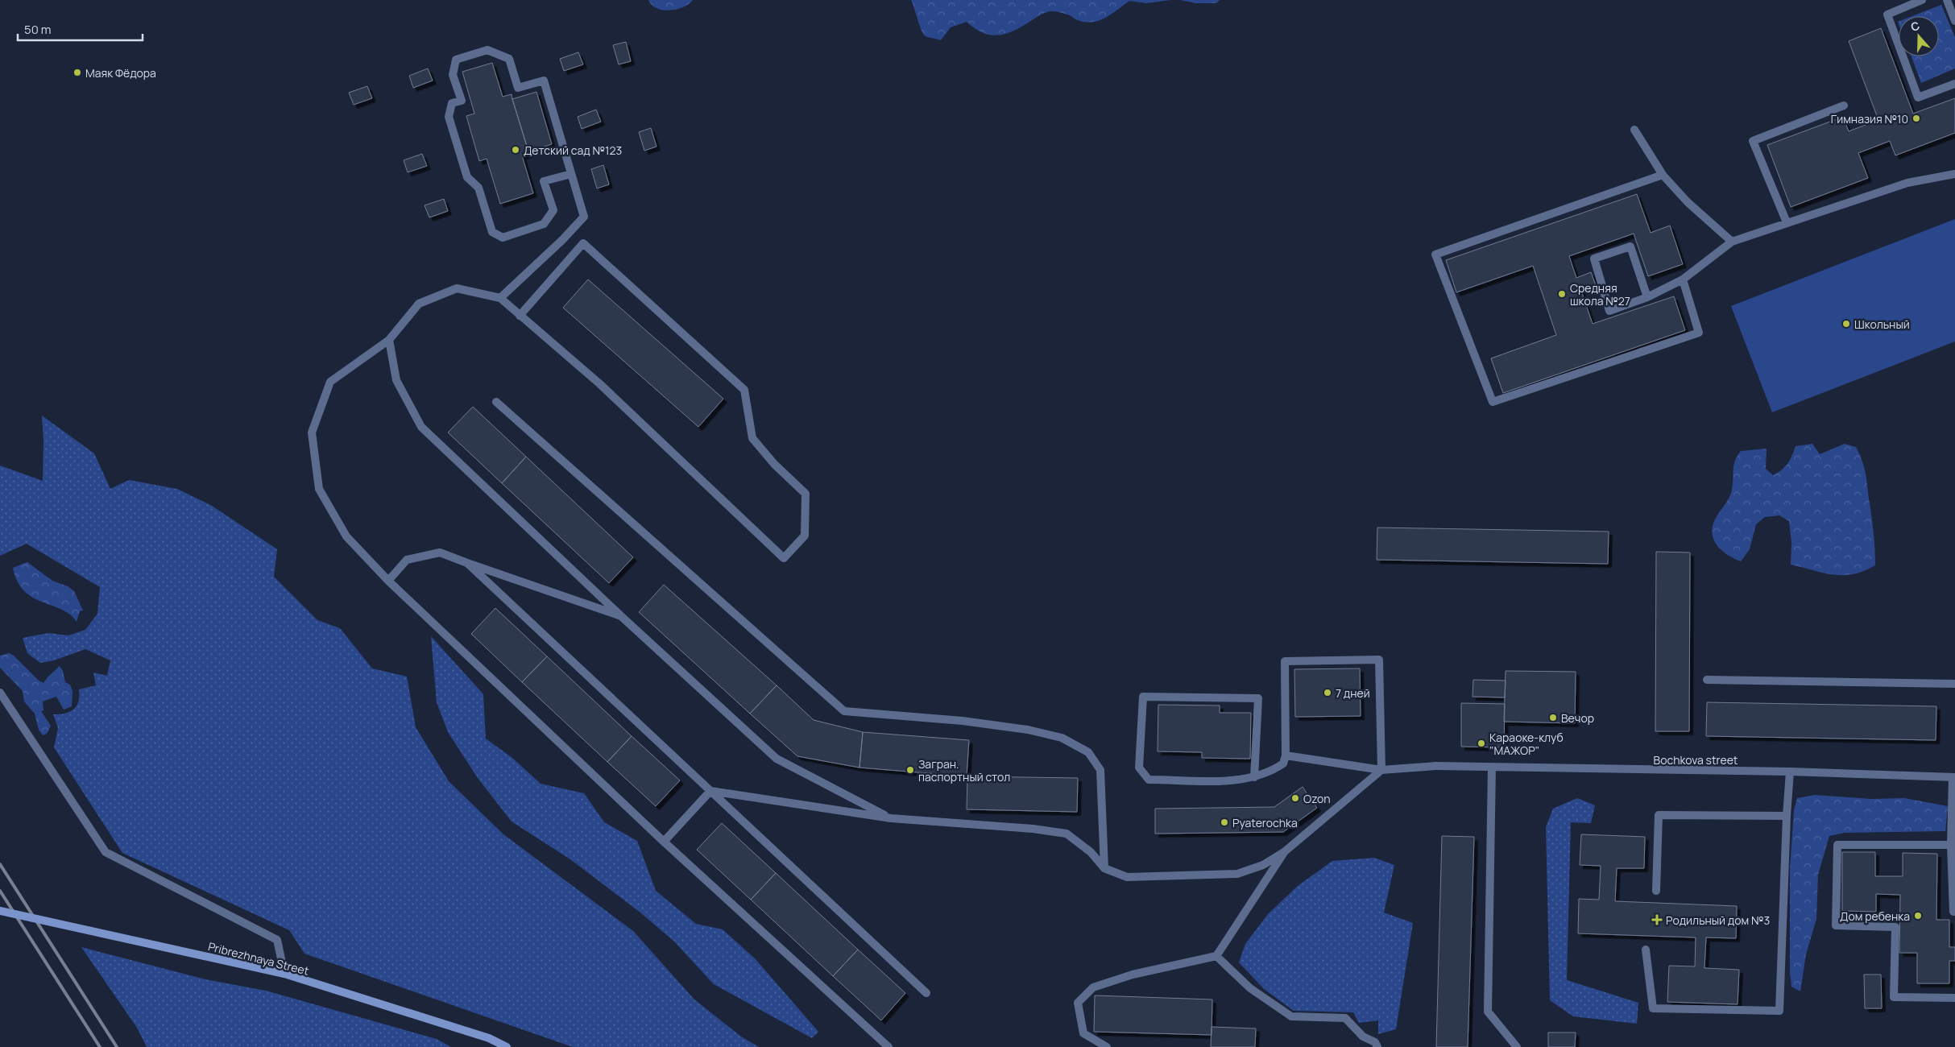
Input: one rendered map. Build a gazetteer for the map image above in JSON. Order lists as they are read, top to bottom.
{
  "streets": {
    "main road": ["Pribrezhnaya Street"],
    "street": ["Bochkova street"]
  },
  "places": {
    "other": [
      "Маяк Фёдора",
      "Гимназия №10",
      "Детский сад №123",
      "Средняя школа №27",
      "Школьный",
      "7 дней",
      "Вечор",
      "Караоке-клуб \"МАЖОР\"",
      "Загран. паспортный стол",
      "Ozon",
      "Pyaterochka",
      "Дом ребенка"
    ],
    "health": ["Родильный дом №3"]
  },
  "scale_bar": "50 m",
  "north": "top"
}
